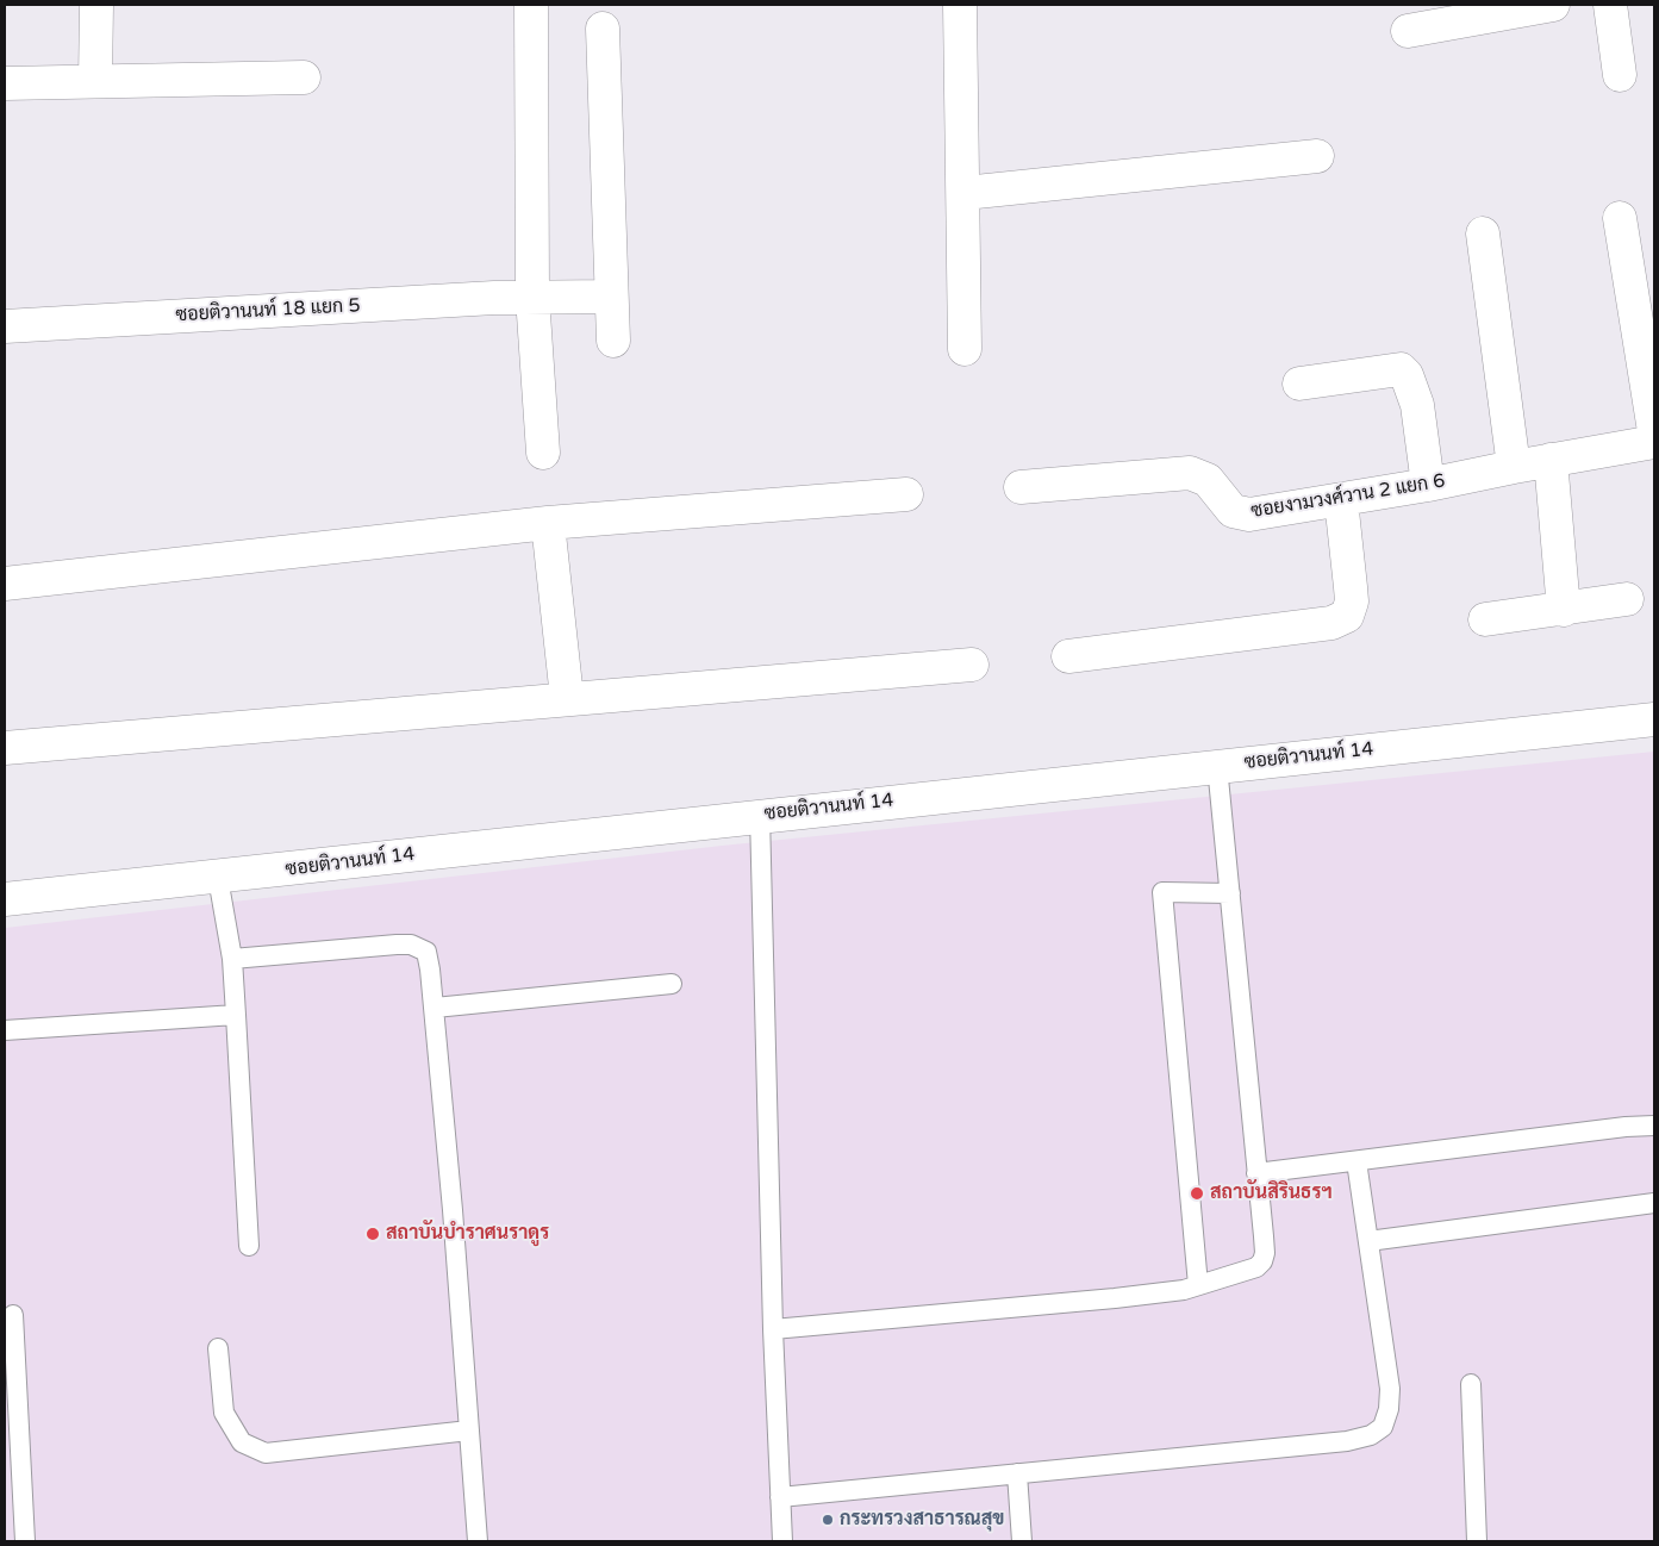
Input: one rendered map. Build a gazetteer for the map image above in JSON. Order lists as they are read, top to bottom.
{
  "streets": {
    "street": ["ซอยติวานนท์ 18 แยก 5", "ซอยงามวงศ์วาน 2 แยก 6", "ซอยติวานนท์ 14"]
  },
  "places": ["สถาบันสิรินธรฯ", "สถาบันบำราศนราดูร", "กระทรวงสาธารณสุข"]
}
